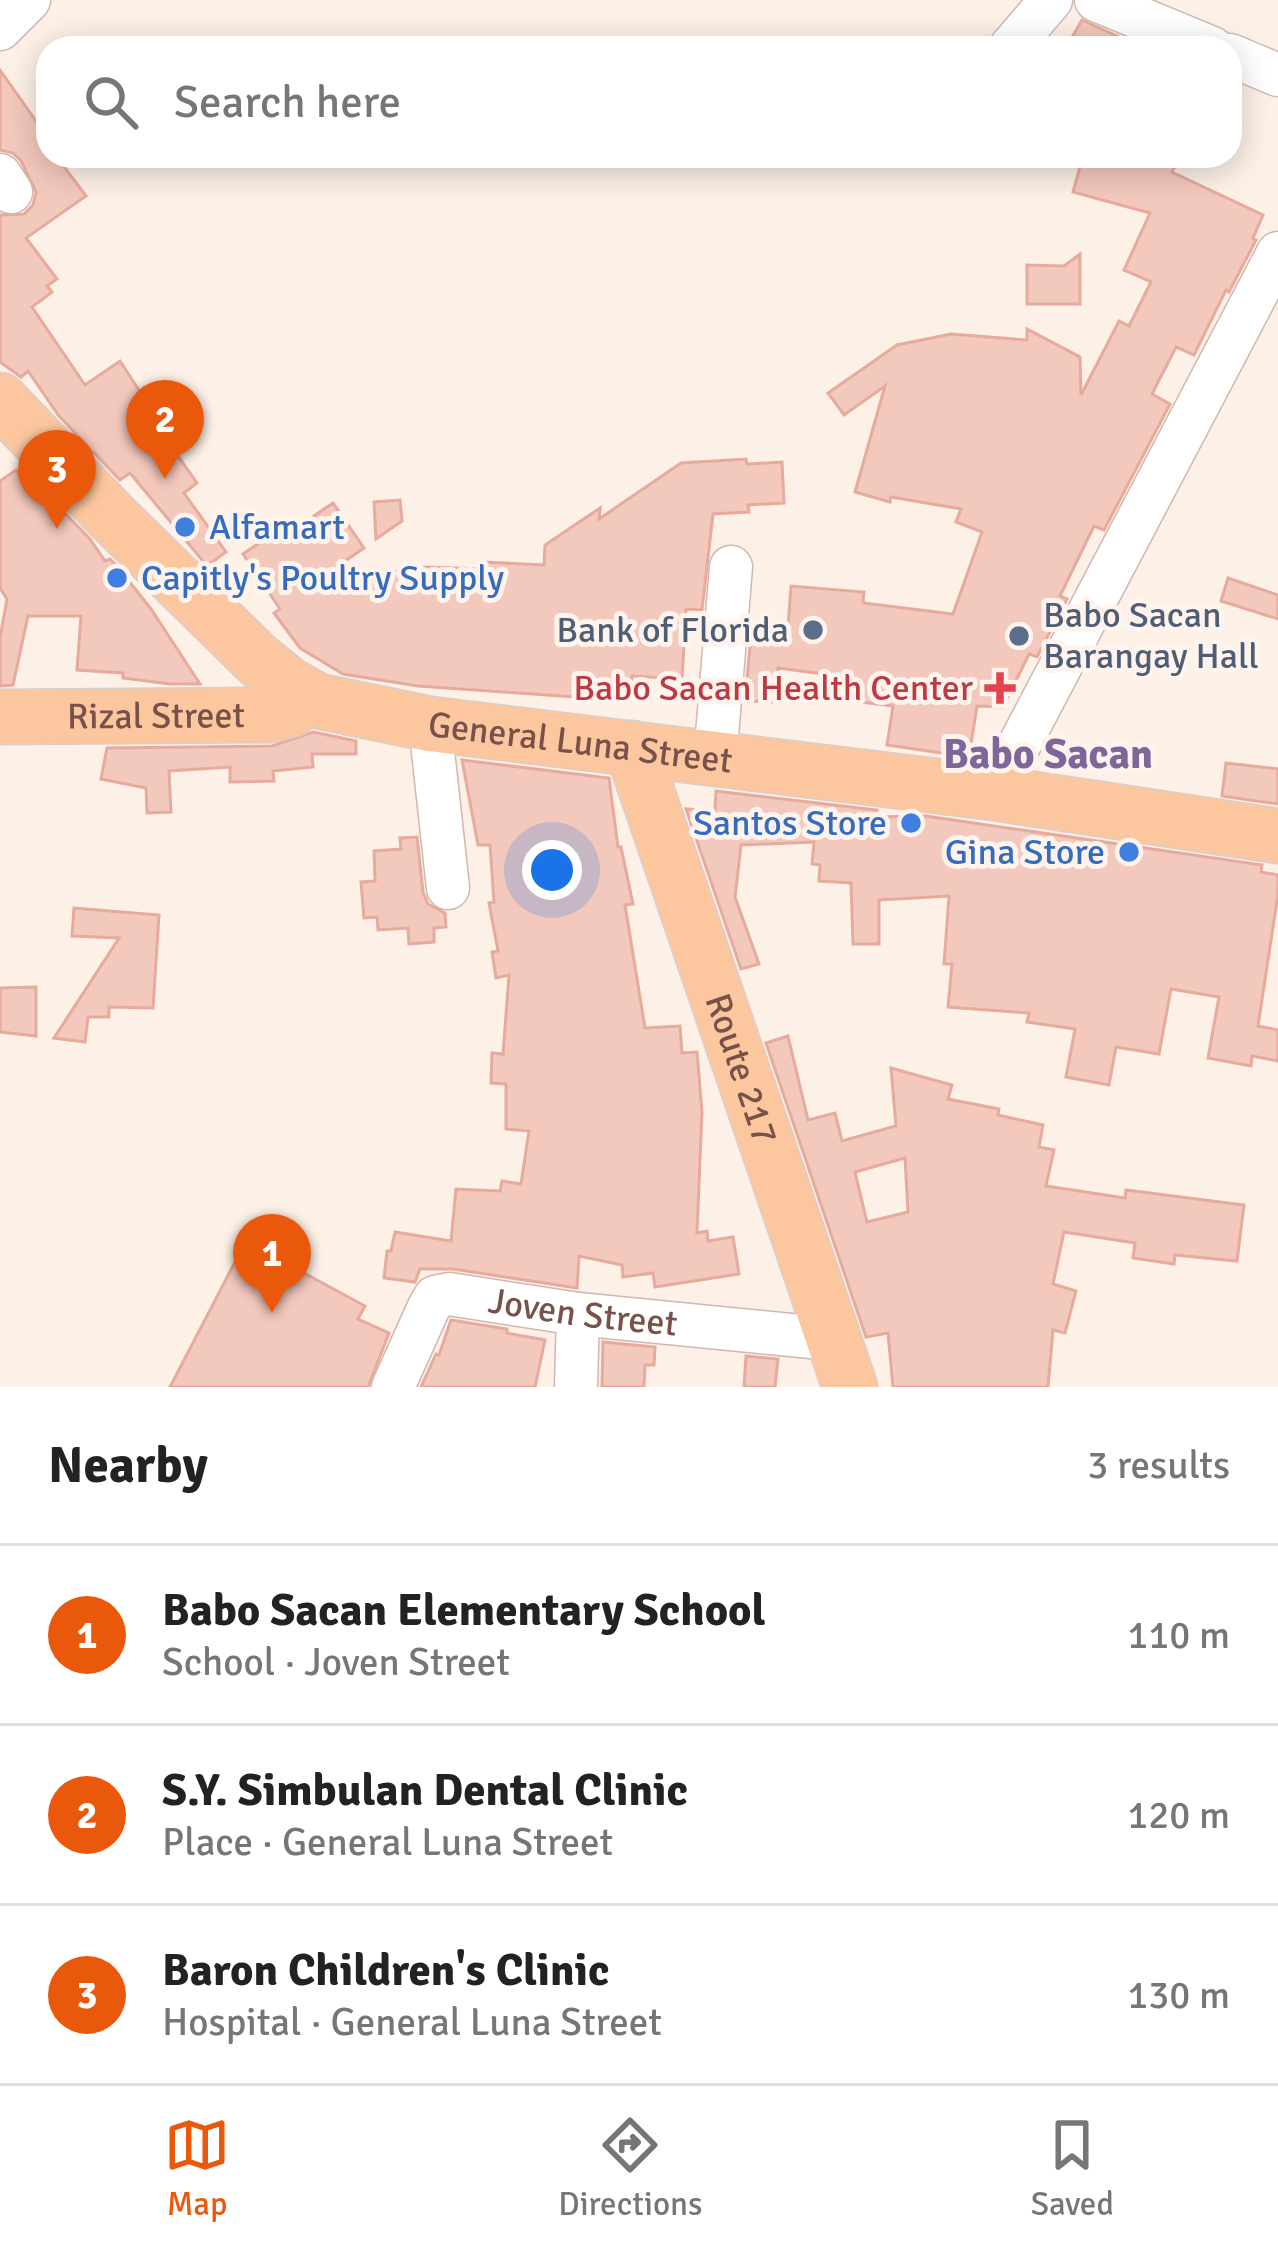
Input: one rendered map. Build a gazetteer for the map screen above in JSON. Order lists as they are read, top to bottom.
{
  "streets": {
    "main road": ["Rizal Street", "General Luna Street", "Route 217"],
    "street": ["Joven Street"]
  },
  "crossings": [
    ["Rizal Street", "General Luna Street"],
    ["General Luna Street", "Route 217"],
    ["Route 217", "Joven Street"]
  ],
  "districts": ["Babo Sacan"],
  "places": {
    "other": [
      "Alfamart",
      "Capitly's Poultry Supply",
      "Bank of Florida",
      "Babo Sacan Barangay Hall",
      "Santos Store",
      "Gina Store"
    ],
    "health": ["Babo Sacan Health Center"]
  },
  "page": {
    "search": "Search here",
    "pins": ["2", "3", "1"],
    "heading": ["Nearby", "3 results"],
    "list": [
      {
        "mark": "1",
        "name": "Babo Sacan Elementary School",
        "note": "School · Joven Street",
        "value": "110 m"
      },
      {
        "mark": "2",
        "name": "S.Y. Simbulan Dental Clinic",
        "note": "Place · General Luna Street",
        "value": "120 m"
      },
      {
        "mark": "3",
        "name": "Baron Children's Clinic",
        "note": "Hospital · General Luna Street",
        "value": "130 m"
      }
    ],
    "nav": ["Map", "Directions", "Saved"]
  }
}
